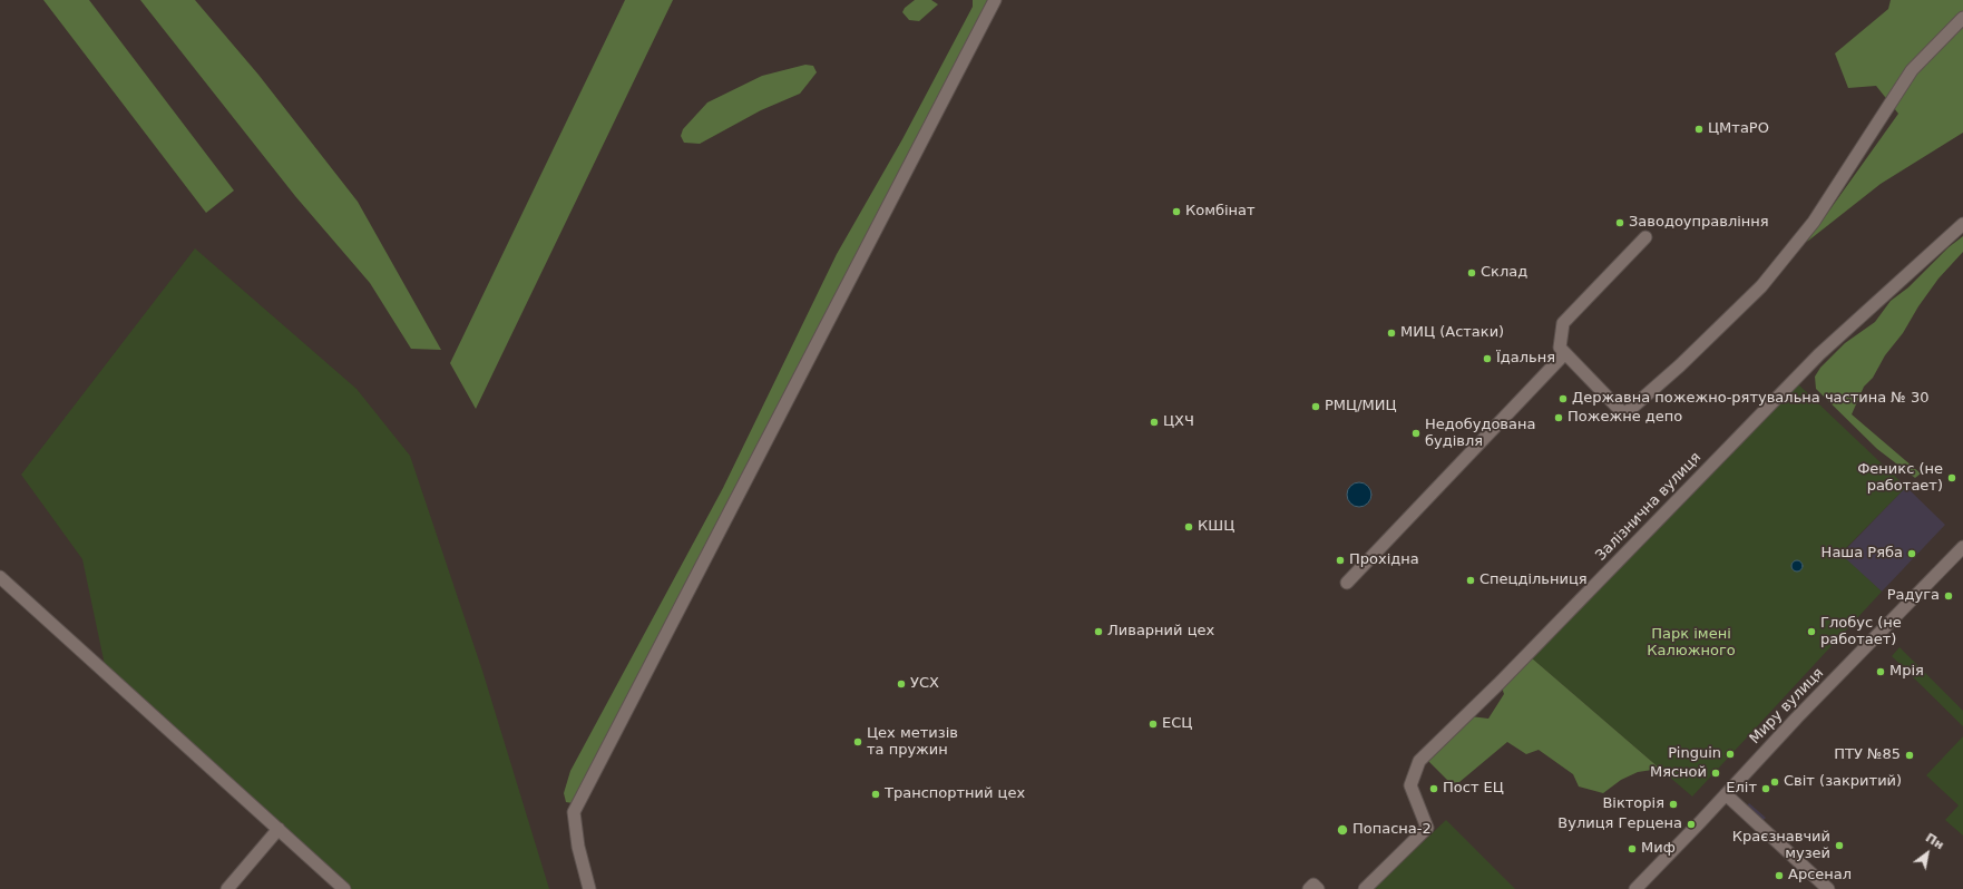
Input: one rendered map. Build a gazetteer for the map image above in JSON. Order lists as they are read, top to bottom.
{
  "streets": {
    "street": ["Залізнична вулиця", "Миру вулиця"]
  },
  "parks": ["Парк імені Калюжного"],
  "places": [
    "ЦМтаРО",
    "Комбінат",
    "Заводоуправління",
    "Склад",
    "МИЦ (Астаки)",
    "Їдальня",
    "Державна пожежно-рятувальна частина № 30",
    "РМЦ/МИЦ",
    "Пожежне депо",
    "ЦХЧ",
    "Недобудована будівля",
    "Феникс (не работает)",
    "КШЦ",
    "Наша Ряба",
    "Прохідна",
    "Спецдільниця",
    "Радуга",
    "Ливарний цех",
    "Глобус (не работает)",
    "Мрія",
    "УСХ",
    "ЕСЦ",
    "Цех метизів та пружин",
    "Pinguin",
    "ПТУ №85",
    "Мясной",
    "Світ (закритий)",
    "Пост ЕЦ",
    "Еліт",
    "Транспортний цех",
    "Вікторія",
    "Вулиця Герцена",
    "Попасна-2",
    "Краєзнавчий музей",
    "Миф",
    "Арсенал"
  ],
  "north": "top right"
}
